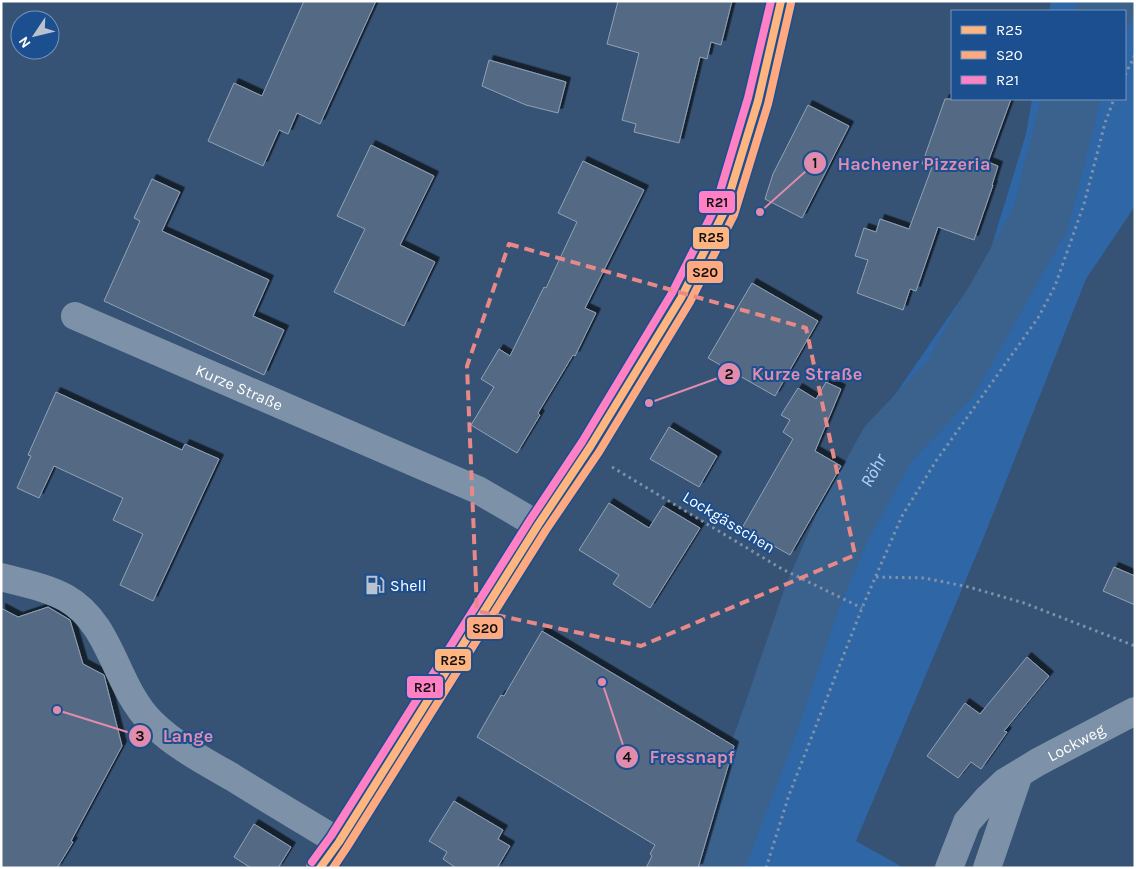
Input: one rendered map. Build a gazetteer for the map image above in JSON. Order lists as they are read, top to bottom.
{
  "streets": {
    "street": ["Kurze Straße", "Lockweg"],
    "path": ["Lockgässchen"]
  },
  "water": ["Röhr"],
  "places": {
    "other": [
      "Hachener Pizzeria",
      "Kurze Straße",
      "Fressnapf",
      "Lange"
    ],
    "fuel station": ["Shell"]
  },
  "lines": ["transit line R25", "transit line R21", "transit line S20"],
  "legend": ["R25", "S20", "R21"],
  "north": "bottom left"
}
